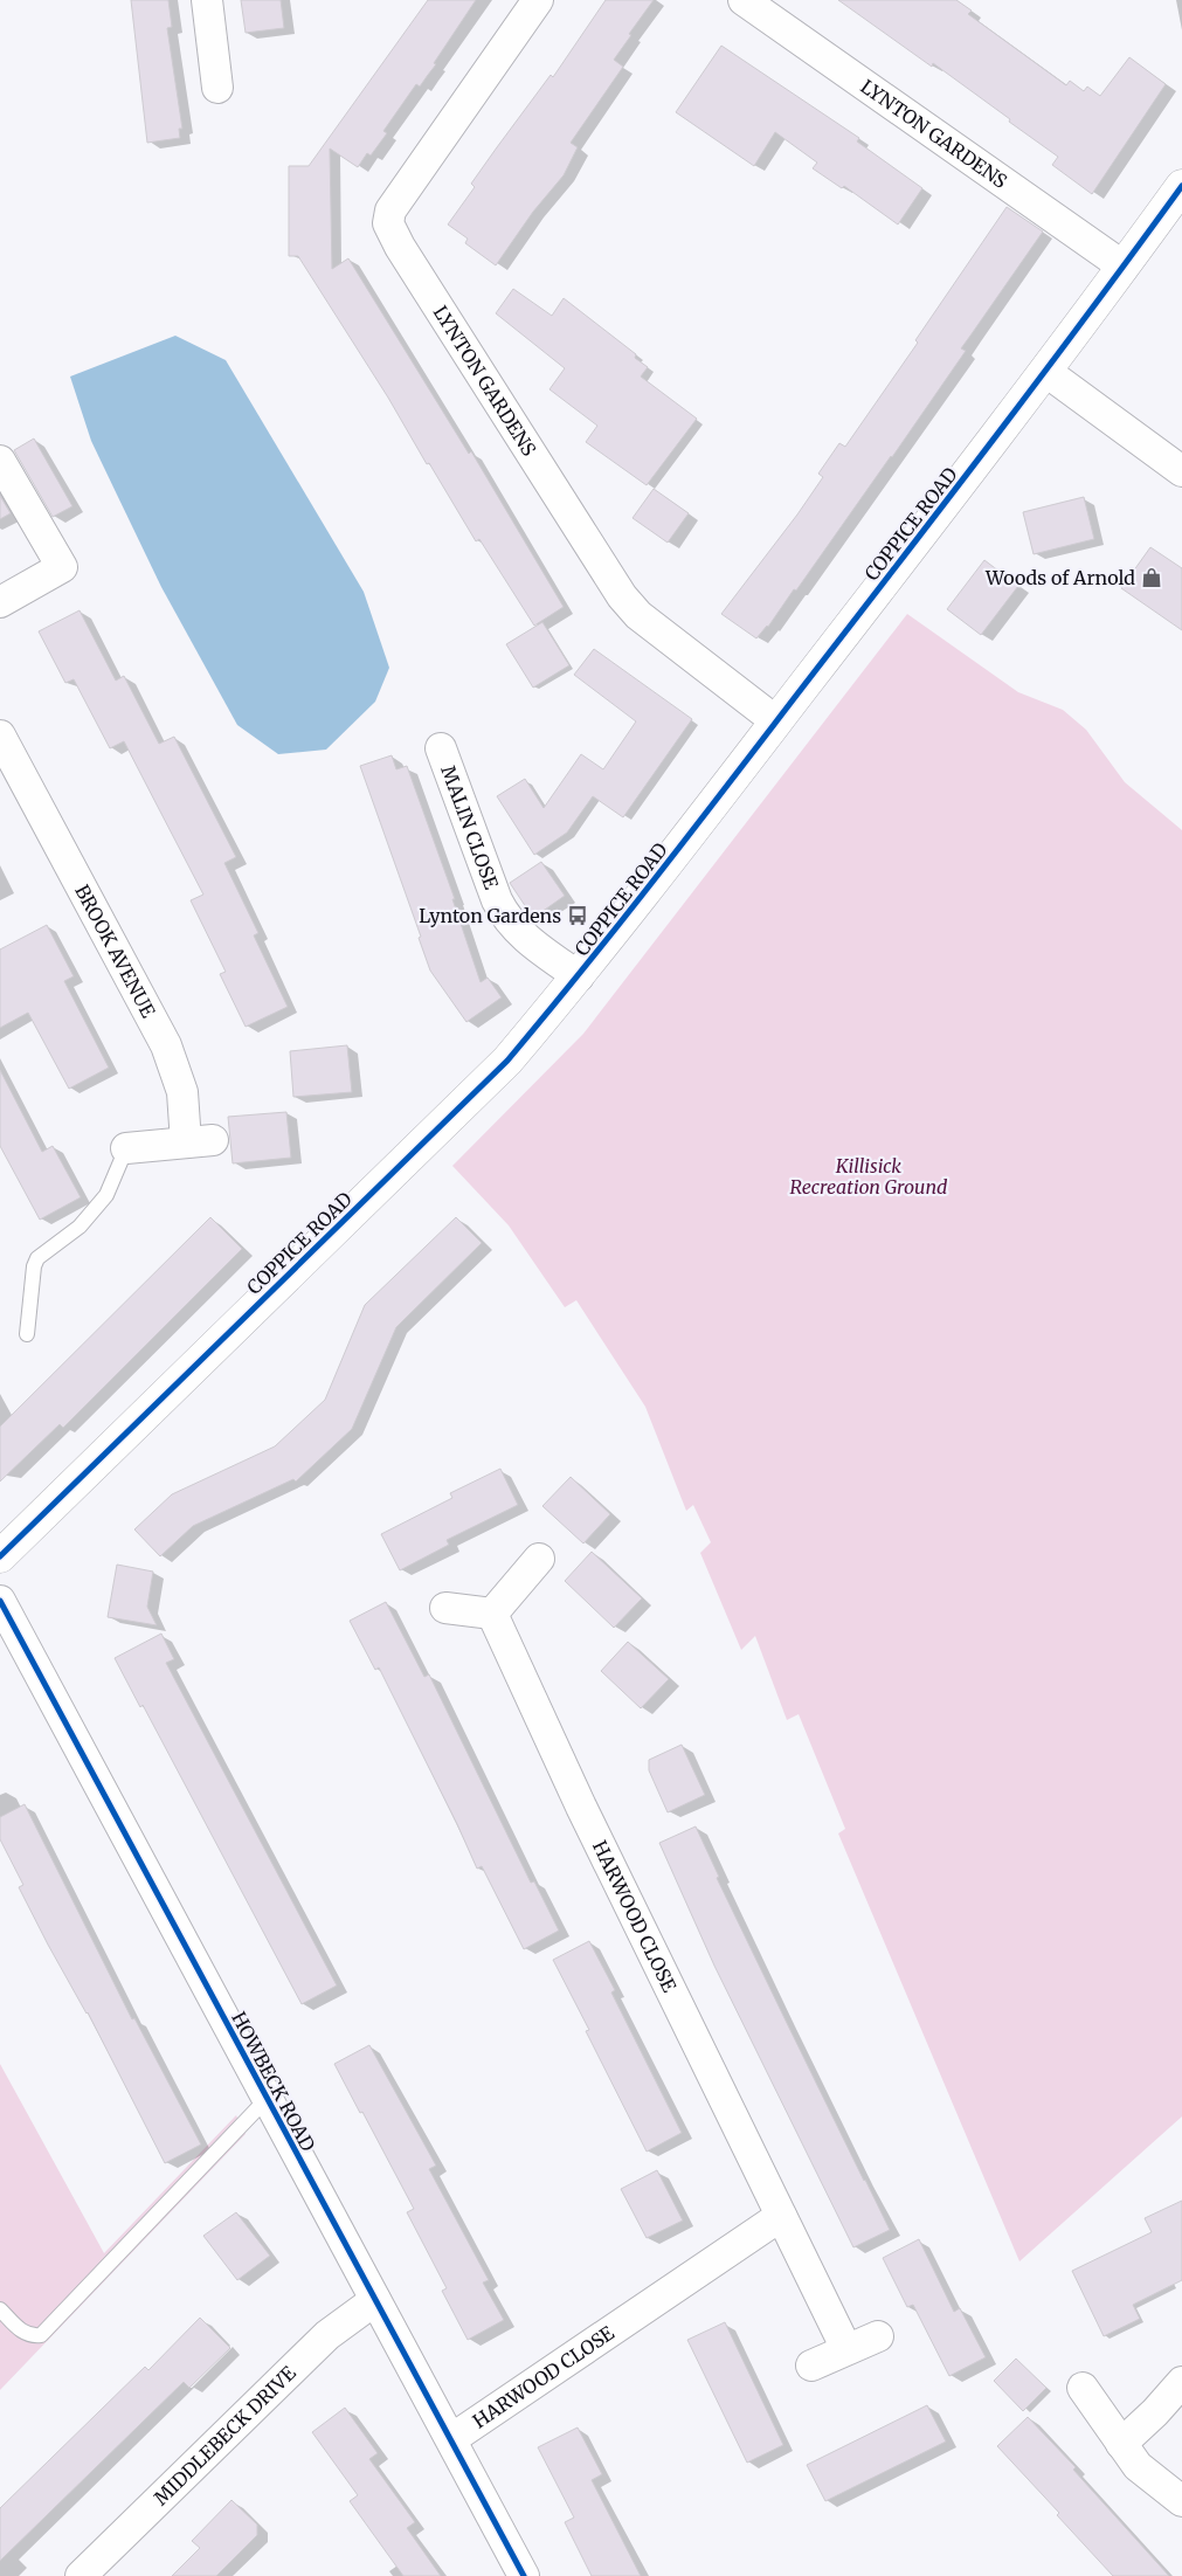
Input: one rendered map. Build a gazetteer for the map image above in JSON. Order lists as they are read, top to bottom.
{
  "streets": {
    "street": [
      "LYNTON GARDENS",
      "COPPICE ROAD",
      "MALIN CLOSE",
      "BROOK AVENUE",
      "HARWOOD CLOSE",
      "HOWBECK ROAD",
      "MIDDLEBECK DRIVE"
    ]
  },
  "crossings": [
    ["LYNTON GARDENS", "COPPICE ROAD"],
    ["COPPICE ROAD", "MALIN CLOSE"],
    ["HARWOOD CLOSE", "HOWBECK ROAD"],
    ["HOWBECK ROAD", "MIDDLEBECK DRIVE"]
  ],
  "parks": ["Killisick Recreation Ground"],
  "places": {
    "shop": ["Woods of Arnold"],
    "bus stop": ["Lynton Gardens"]
  }
}
